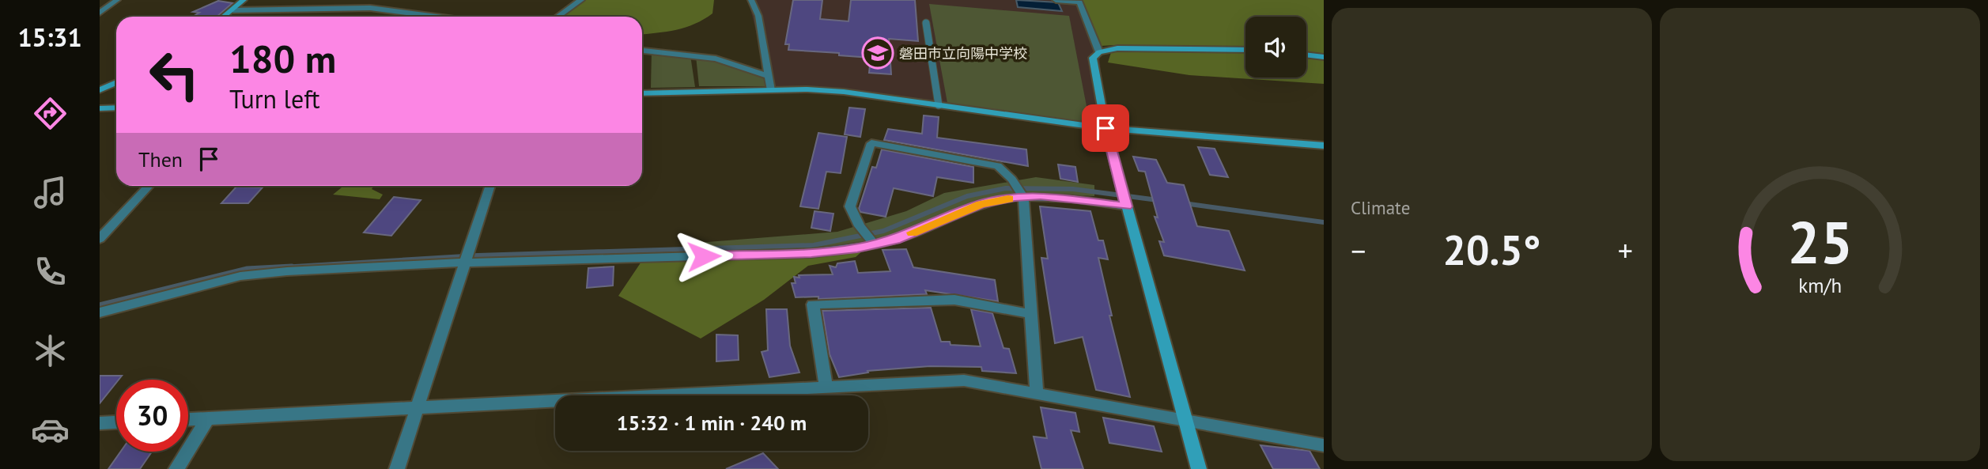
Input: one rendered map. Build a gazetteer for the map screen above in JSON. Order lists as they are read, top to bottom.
{
  "places": {
    "school or university": ["磐田市立向陽中学校"]
  },
  "page": {
    "tabs": "15:31",
    "tile": "Climate",
    "turn": ["180 m", "Turn left"],
    "then": "Then",
    "heat": ["−", "20.5°", "+"],
    "limit": "30",
    "trip": "15:32 · 1 min · 240 m",
    "gauge": ["25", "km/h"]
  }
}
